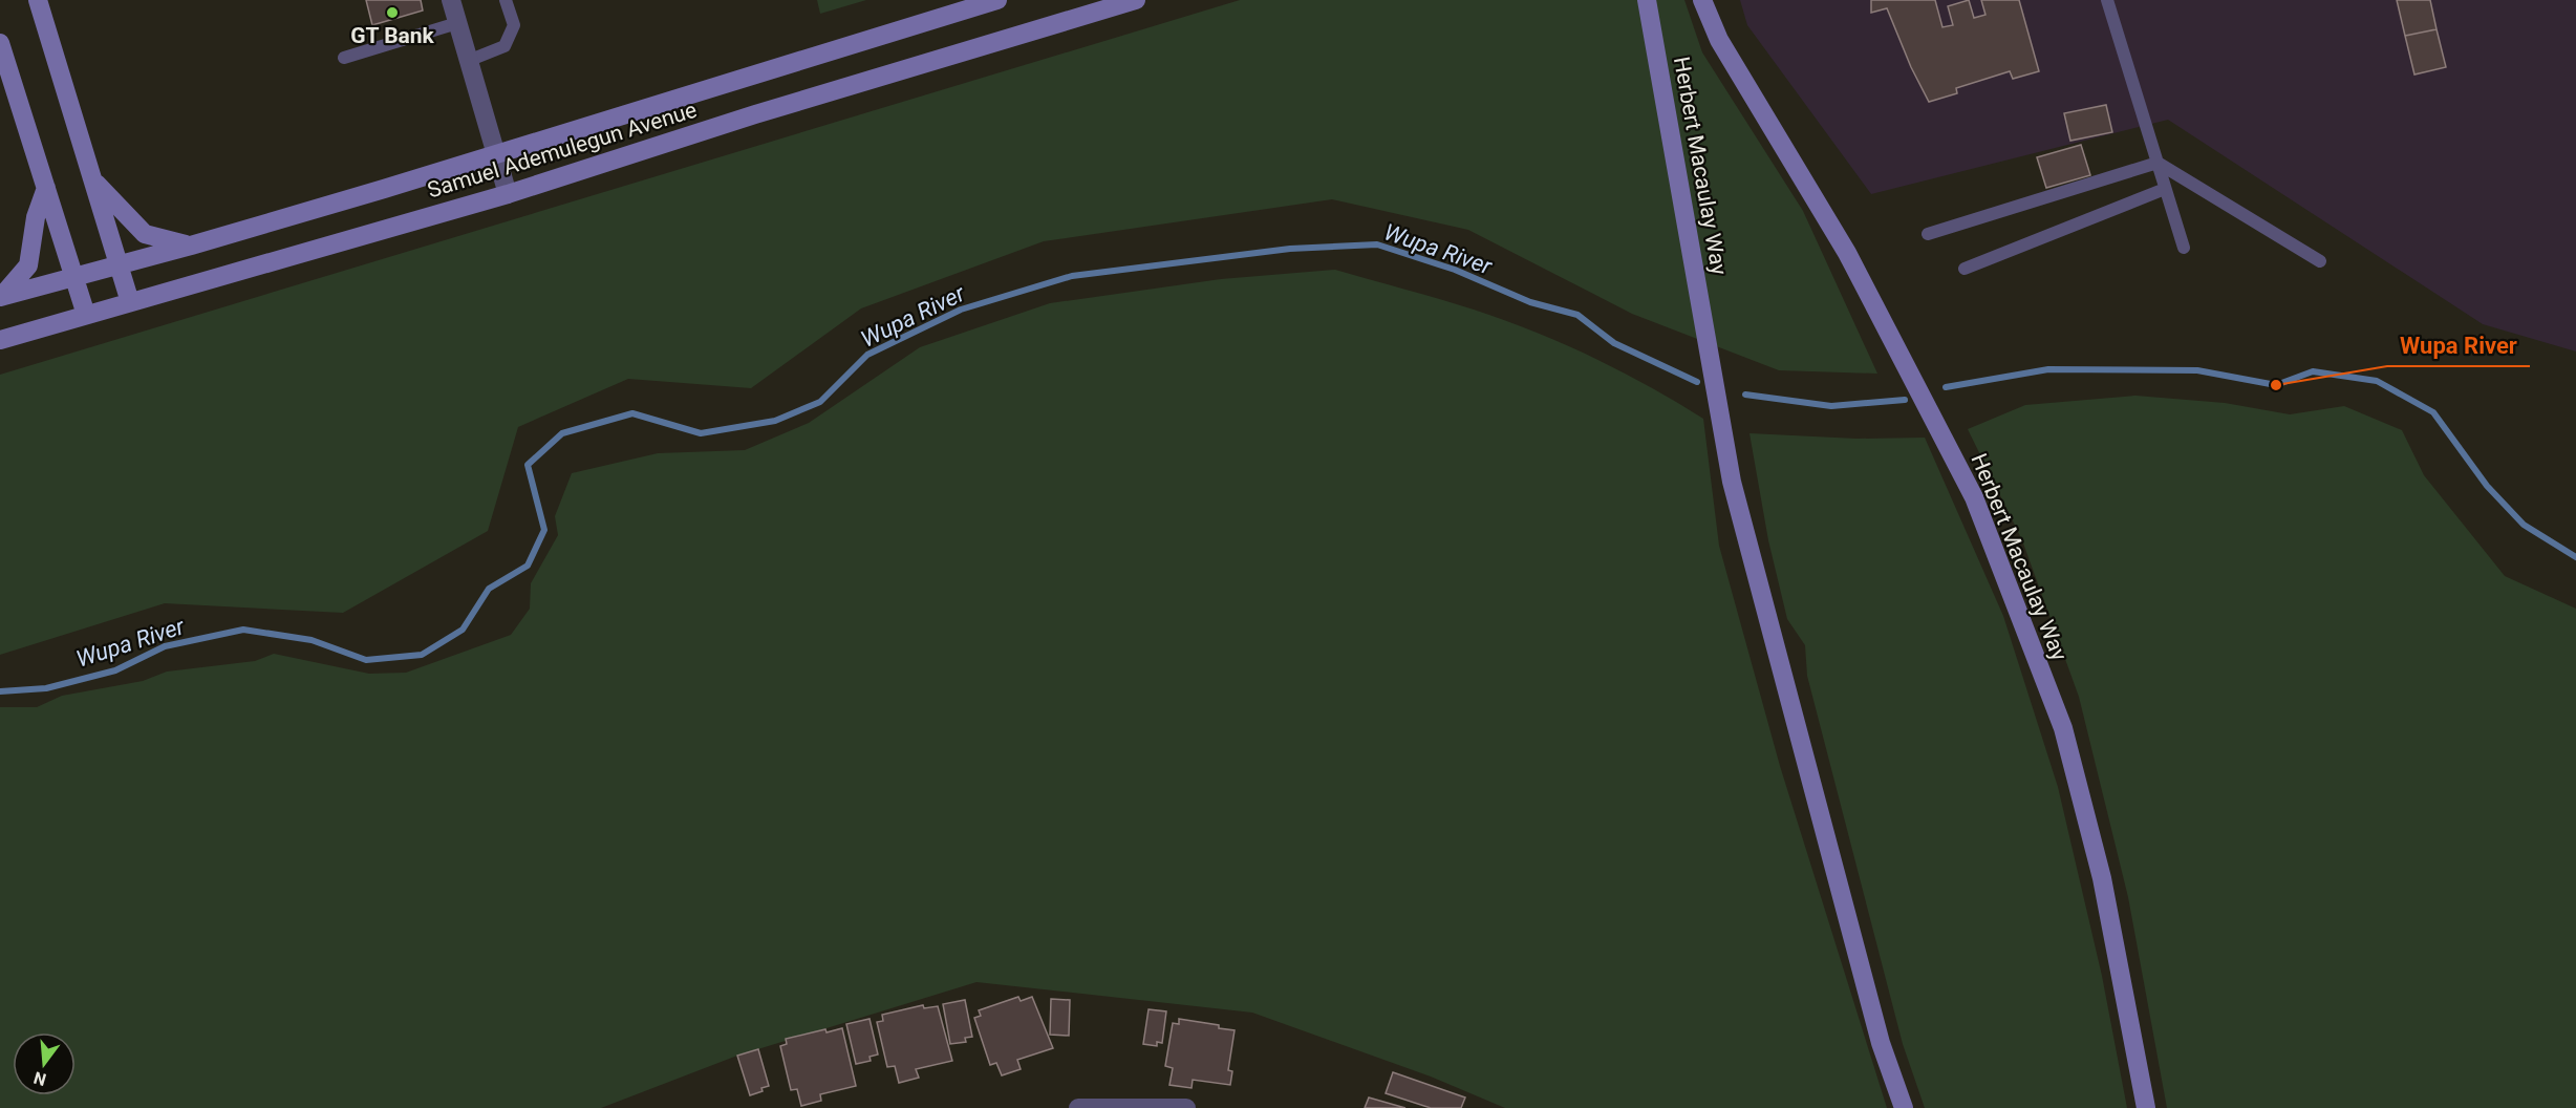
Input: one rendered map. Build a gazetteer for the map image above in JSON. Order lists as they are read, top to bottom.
{
  "streets": {
    "main road": ["Samuel Ademulegun Avenue", "Herbert Macaulay Way"]
  },
  "water": ["Wupa River"],
  "places": ["GT Bank", "Wupa River"],
  "north": "bottom"
}
